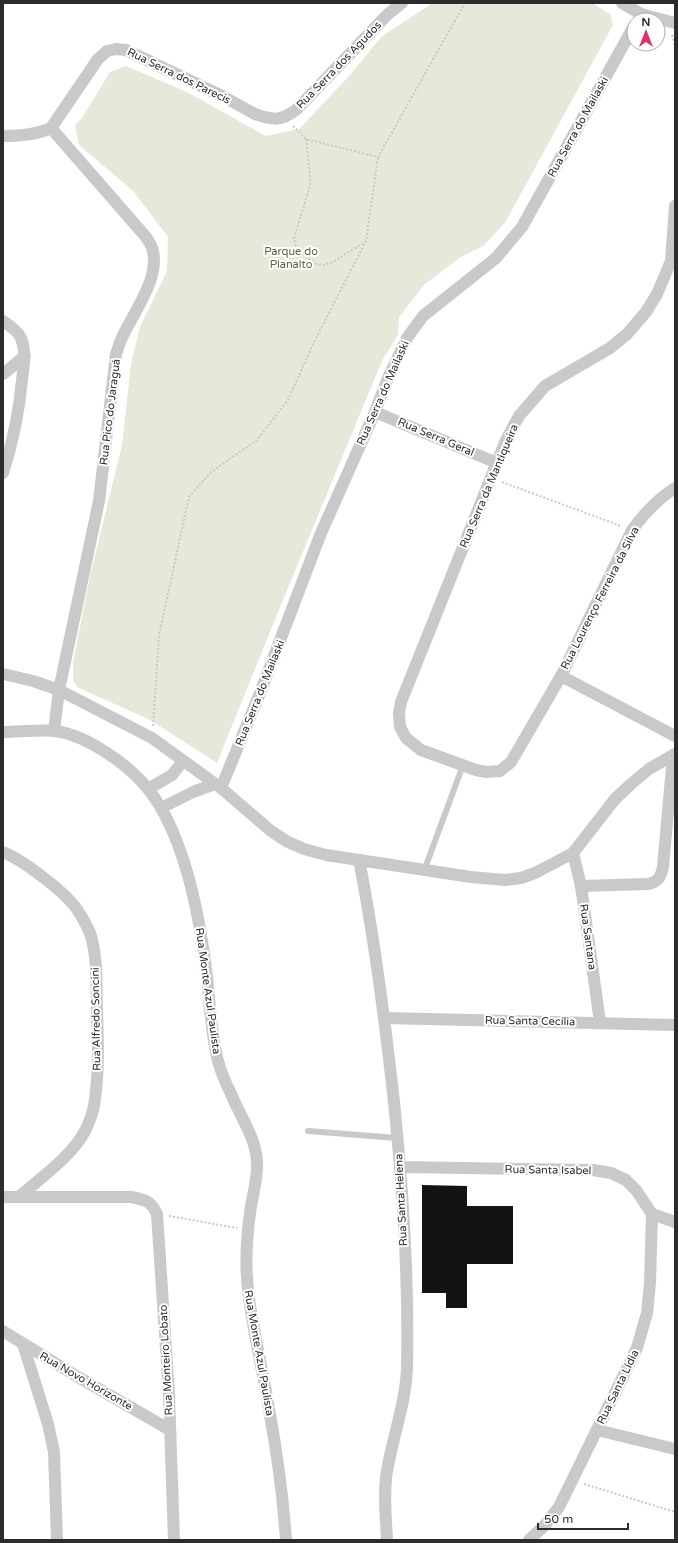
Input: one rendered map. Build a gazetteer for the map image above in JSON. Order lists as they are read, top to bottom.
{
  "streets": {
    "street": [
      "Rua Serra dos Agudos",
      "Rua Serra dos Parecis",
      "Rua Serra do Mailaski",
      "Rua Pico do Jaraguá",
      "Rua Serra Geral",
      "Rua Serra da Mantiqueira",
      "Rua Lourenço Ferreira da Silva",
      "Rua Santana",
      "Rua Monte Azul Paulista",
      "Rua Alfredo Soncini",
      "Rua Santa Cecília",
      "Rua Santa Isabel",
      "Rua Santa Helena",
      "Rua Monteiro Lobato",
      "Rua Novo Horizonte",
      "Rua Santa Lídia"
    ]
  },
  "crossings": [
    ["Rua Serra dos Agudos", "Rua Serra dos Parecis"],
    ["Rua Serra dos Parecis", "Rua Pico do Jaraguá"],
    ["Rua Serra do Mailaski", "Rua Serra Geral"],
    ["Rua Pico do Jaraguá", "Rua Monte Azul Paulista"],
    ["Rua Serra Geral", "Rua Serra da Mantiqueira"],
    ["Rua Serra da Mantiqueira", "Rua Lourenço Ferreira da Silva"],
    ["Rua Santana", "Rua Santa Cecília"],
    ["Rua Santa Cecília", "Rua Santa Helena"],
    ["Rua Santa Isabel", "Rua Santa Helena"],
    ["Rua Santa Isabel", "Rua Santa Lídia"],
    ["Rua Monteiro Lobato", "Rua Novo Horizonte"]
  ],
  "parks": ["Parque do Planalto"],
  "scale_bar": "50 m",
  "north": "top"
}
